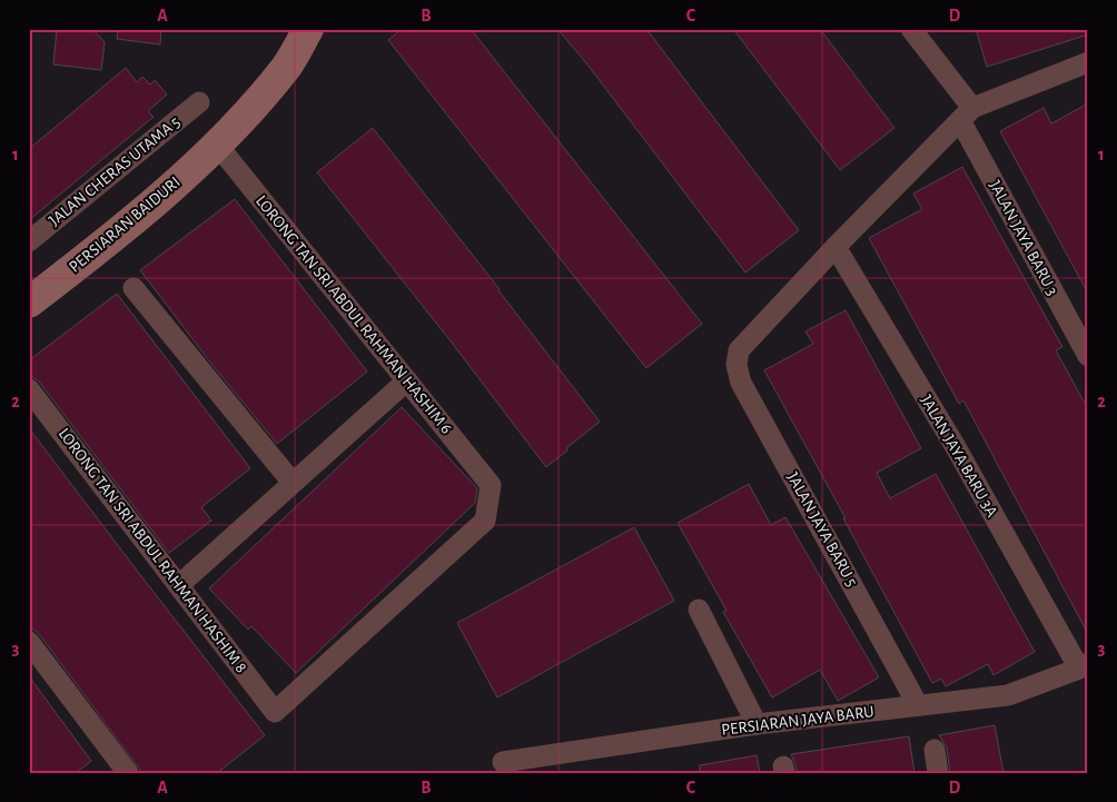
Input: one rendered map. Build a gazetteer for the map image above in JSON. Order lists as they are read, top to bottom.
{
  "streets": {
    "street": [
      "JALAN CHERAS UTAMA 5",
      "PERSIARAN BAIDURI",
      "JALAN JAYA BARU 3",
      "LORONG TAN SRI ABDUL RAHMAN HASHIM 6",
      "JALAN JAYA BARU 3A",
      "JALAN JAYA BARU 5",
      "LORONG TAN SRI ABDUL RAHMAN HASHIM 8",
      "PERSIARAN JAYA BARU"
    ]
  },
  "crossings": [
    ["PERSIARAN BAIDURI", "LORONG TAN SRI ABDUL RAHMAN HASHIM 6"],
    ["LORONG TAN SRI ABDUL RAHMAN HASHIM 6", "LORONG TAN SRI ABDUL RAHMAN HASHIM 8"],
    ["JALAN JAYA BARU 3A", "JALAN JAYA BARU 5"],
    ["JALAN JAYA BARU 3A", "PERSIARAN JAYA BARU"],
    ["JALAN JAYA BARU 5", "PERSIARAN JAYA BARU"]
  ],
  "grid": {
    "columns": [
      "A",
      "B",
      "C",
      "D"
    ],
    "rows": ["1", "2", "3"]
  }
}
